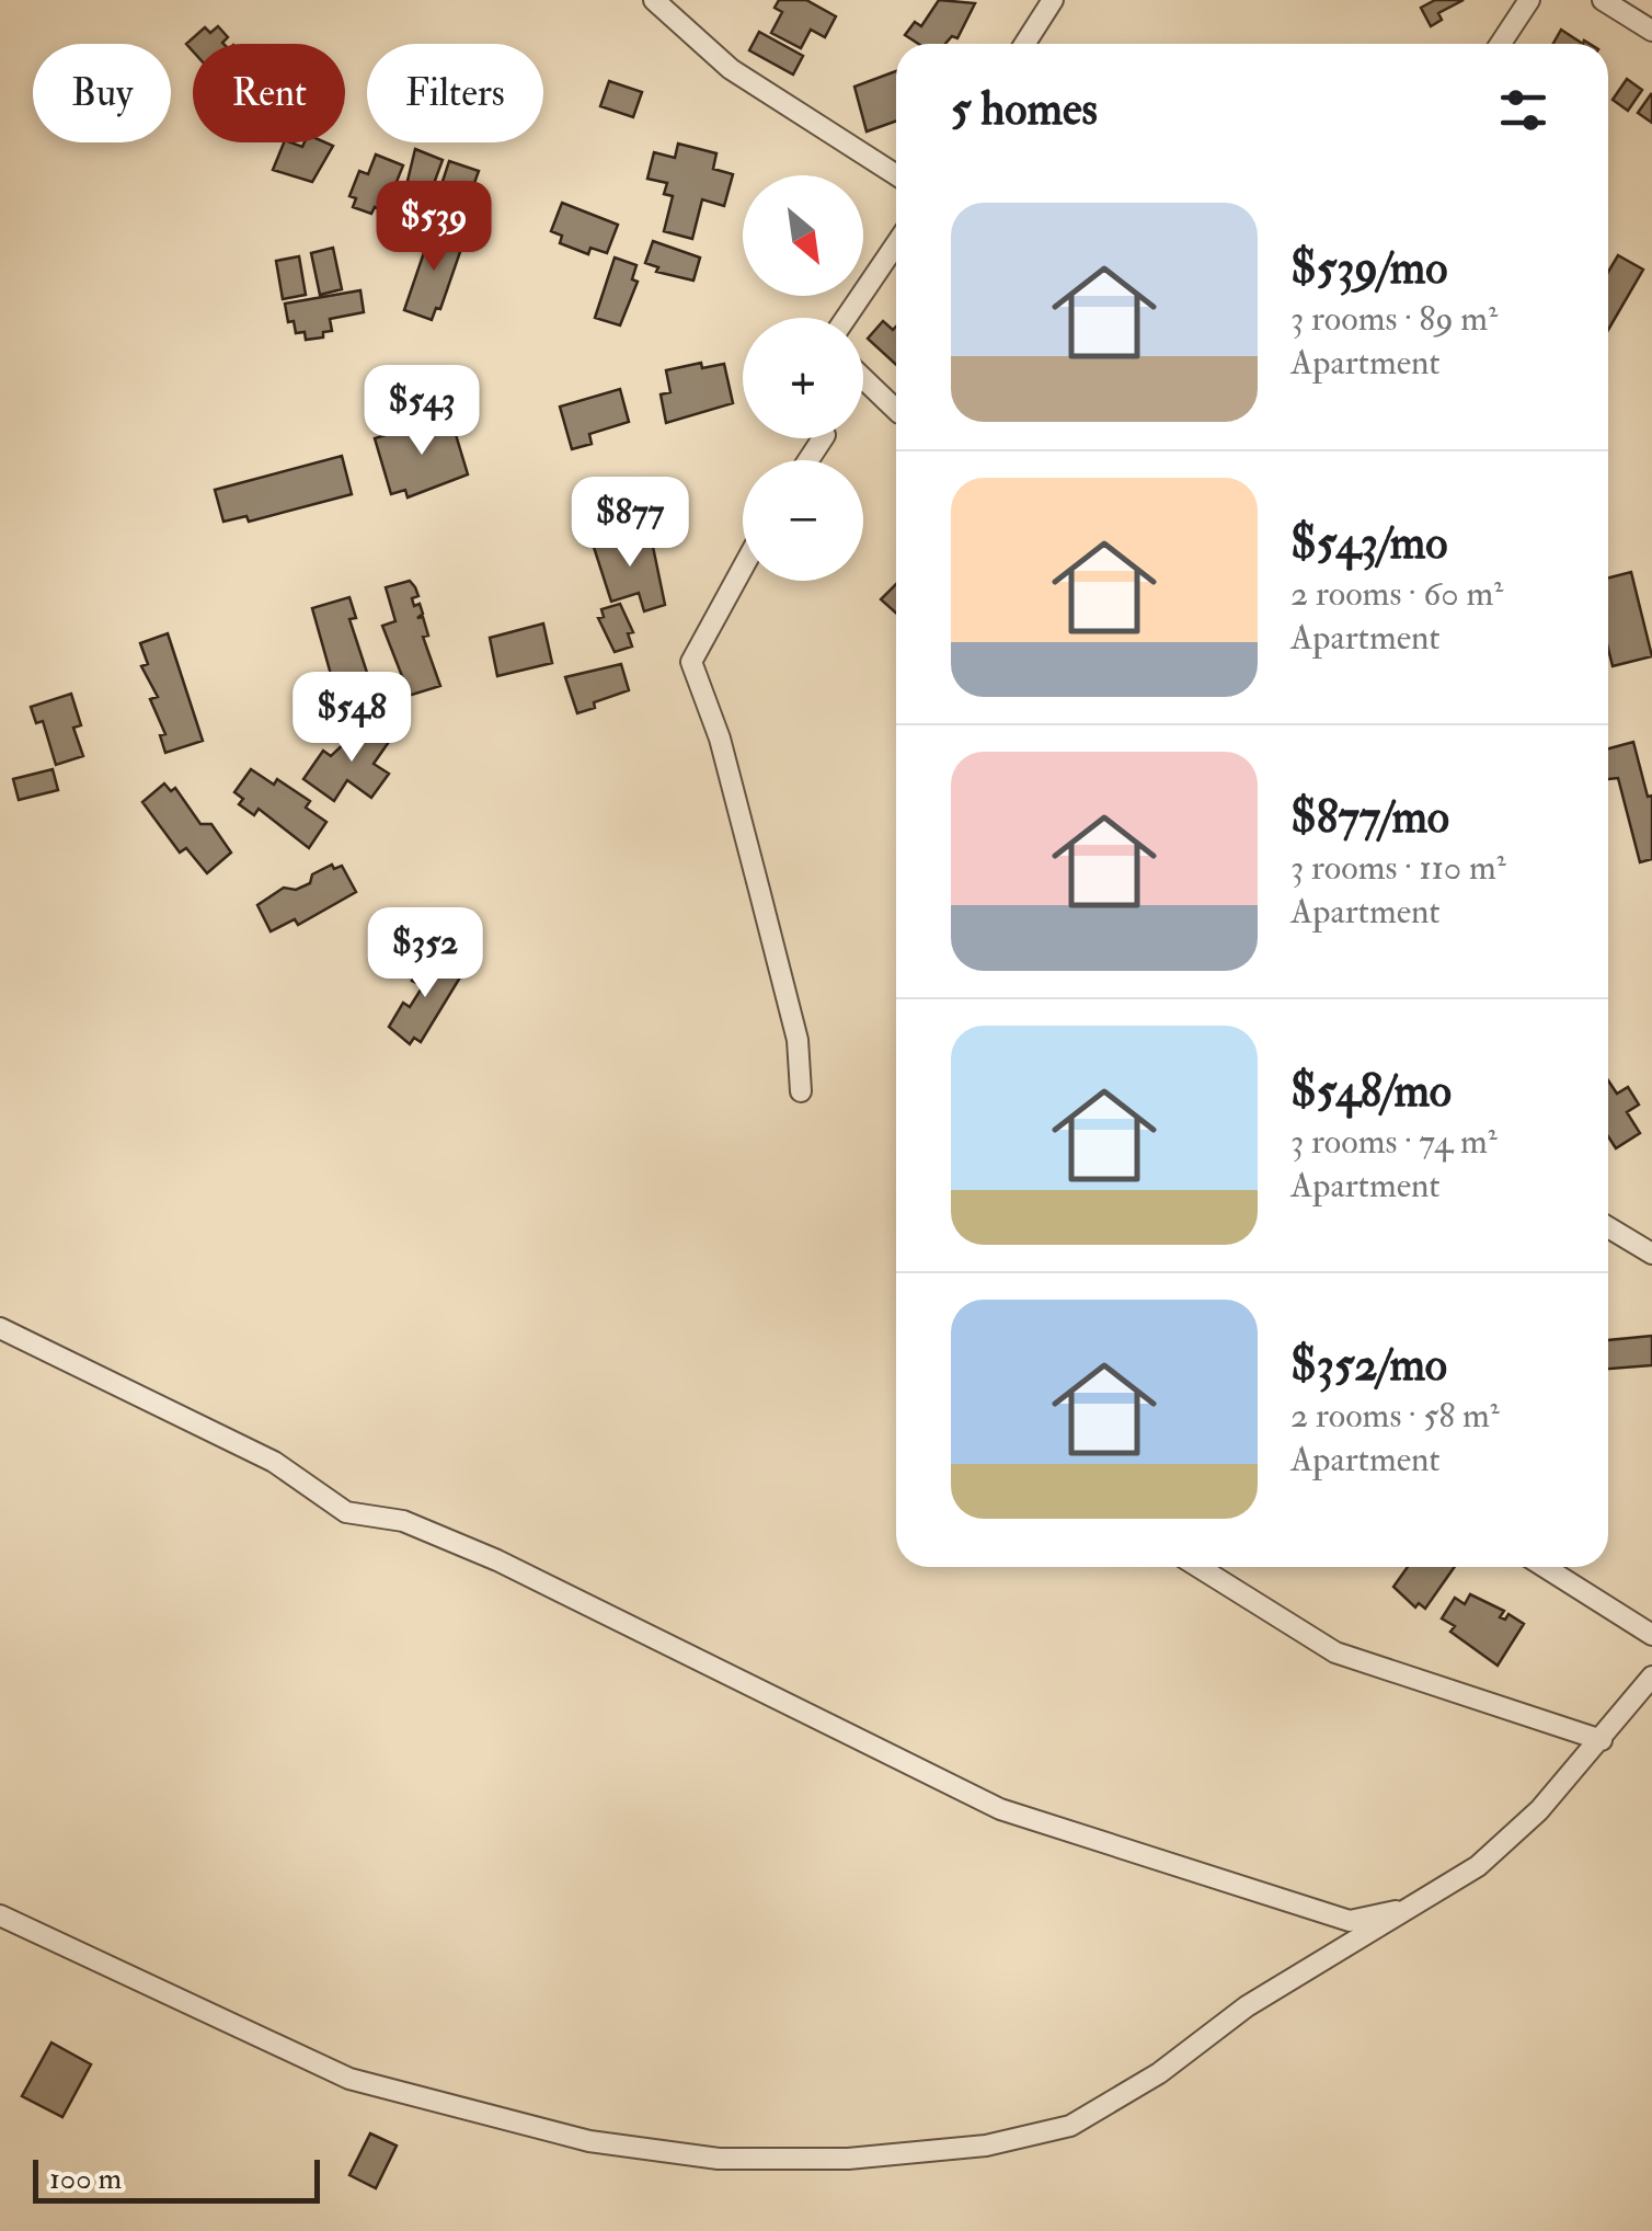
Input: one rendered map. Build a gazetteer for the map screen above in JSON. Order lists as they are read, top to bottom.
{
  "scale_bar": "100 m",
  "north": "bottom right",
  "page": {
    "chip": ["Buy", "Rent", "Filters"],
    "heading": "5 homes",
    "map_buttons": ["+", "−"],
    "list": [
      {
        "name": "$539/mo",
        "note": "3 rooms · 89 m² · Apartment"
      },
      {
        "name": "$543/mo",
        "note": "2 rooms · 60 m² · Apartment"
      },
      {
        "name": "$877/mo",
        "note": "3 rooms · 110 m² · Apartment"
      },
      {
        "name": "$548/mo",
        "note": "3 rooms · 74 m² · Apartment"
      },
      {
        "name": "$352/mo",
        "note": "2 rooms · 58 m² · Apartment"
      }
    ],
    "price": [
      "$539",
      "$543",
      "$877",
      "$548",
      "$352"
    ],
    "scale": "100 m"
  }
}
